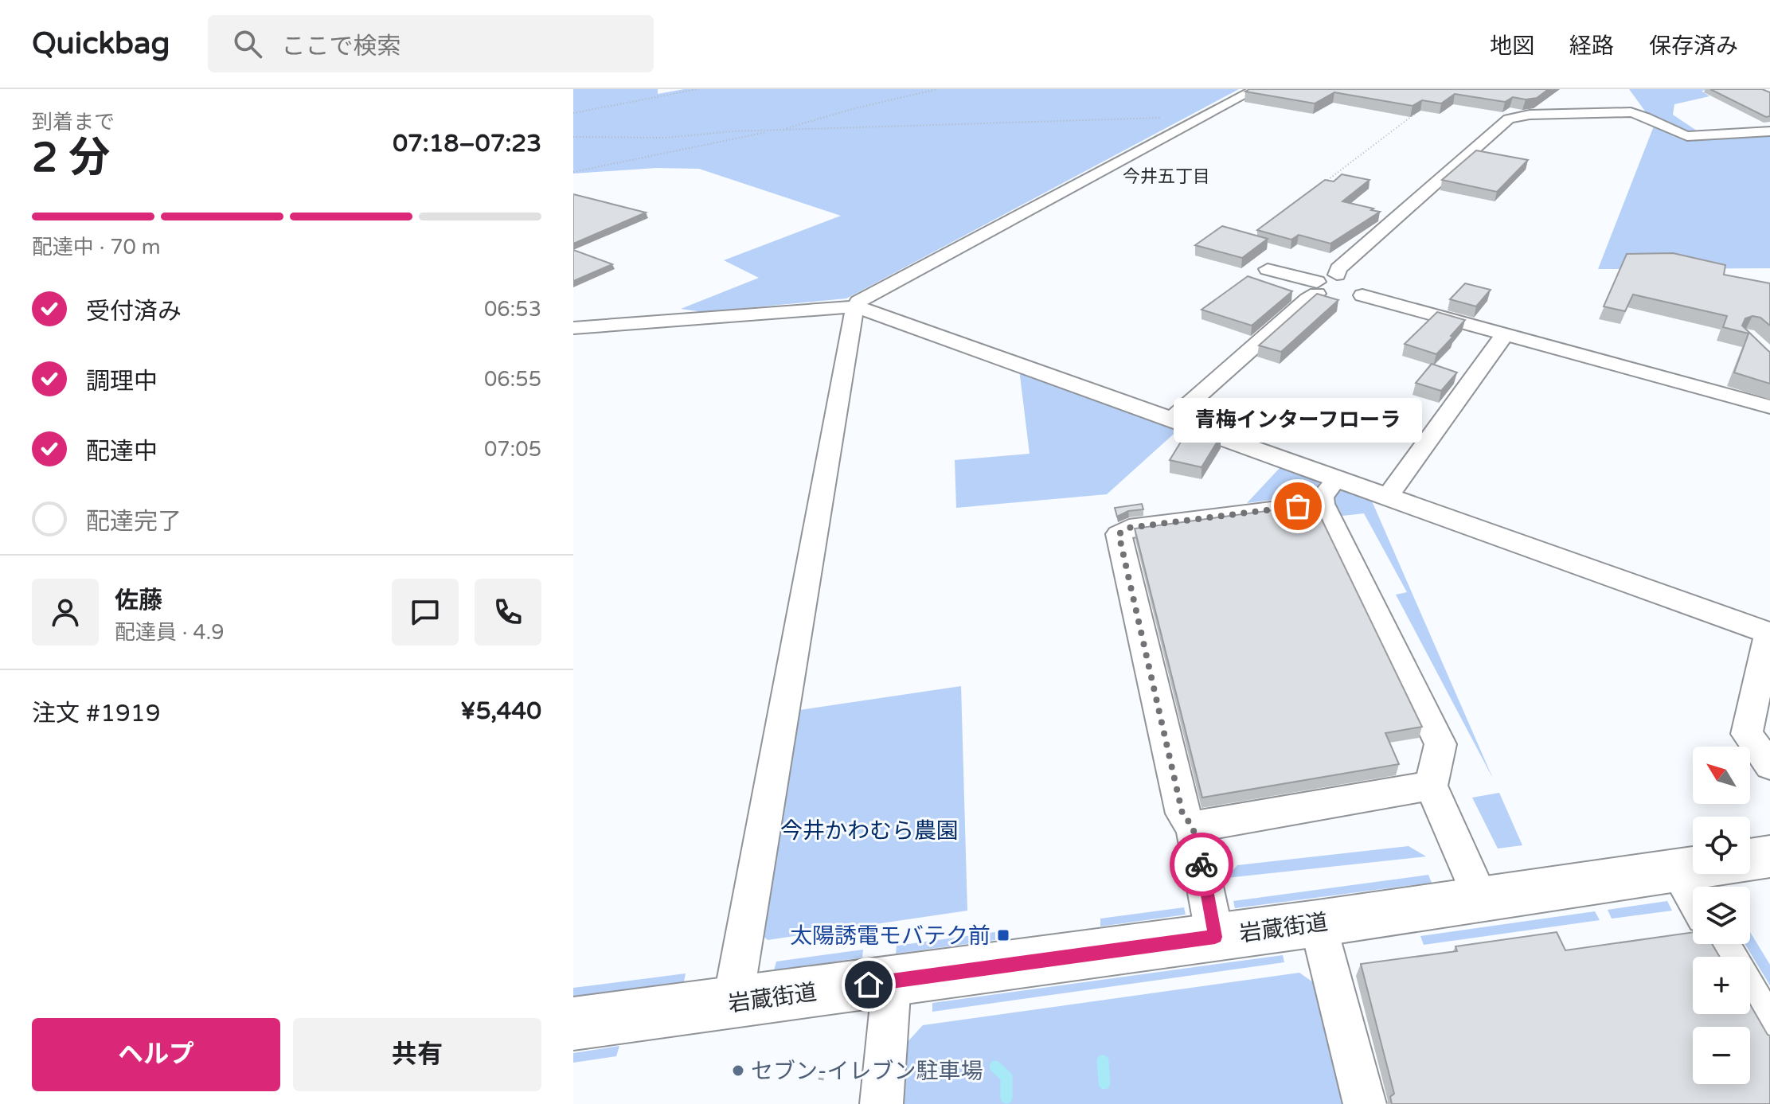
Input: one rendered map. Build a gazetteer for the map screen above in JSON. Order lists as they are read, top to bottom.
{
  "streets": {
    "main road": ["岩蔵街道"]
  },
  "districts": ["今井五丁目"],
  "parks": ["今井かわむら農園"],
  "places": {
    "other": ["青梅インターフローラ", "セブン-イレブン駐車場"],
    "transit": ["太陽誘電モバテク前"]
  },
  "north": "top left",
  "page": {
    "header": "Quickbag",
    "search": "ここで検索",
    "nav": ["地図", "経路", "保存済み"],
    "heading": ["2 分", "到着まで", "07:18–07:23"],
    "panel": [
      "佐藤",
      "配達員 · 4.9",
      "注文 #1919",
      "¥5,440"
    ],
    "bar": "配達中 · 70 m",
    "list": [
      ["受付済み", "06:53"],
      ["調理中", "06:55"],
      ["配達中", "07:05"],
      "配達完了"
    ],
    "bubble": "青梅インターフローラ",
    "map_buttons": ["+", "−"],
    "buttons": ["ヘルプ", "共有"]
  }
}
